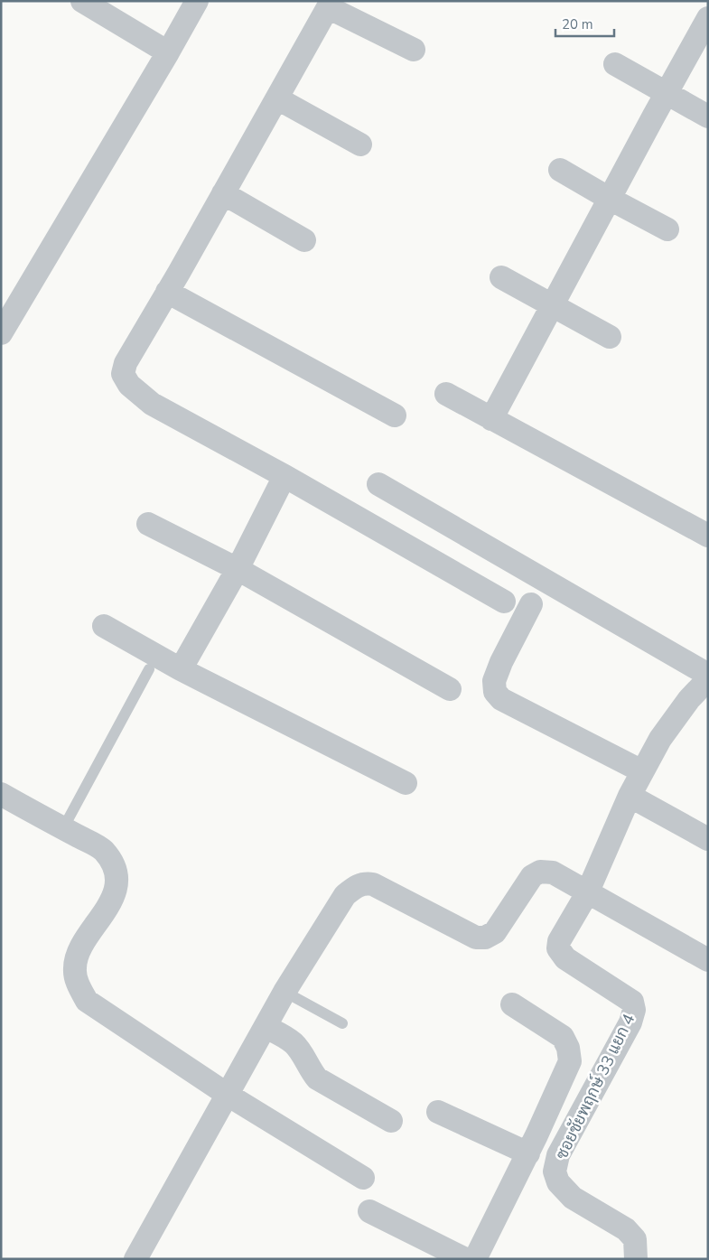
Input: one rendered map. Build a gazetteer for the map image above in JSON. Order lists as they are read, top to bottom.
{
  "streets": {
    "street": ["ซอยชัยพฤกษ์ 33 แยก 4"]
  },
  "scale_bar": "20 m"
}
